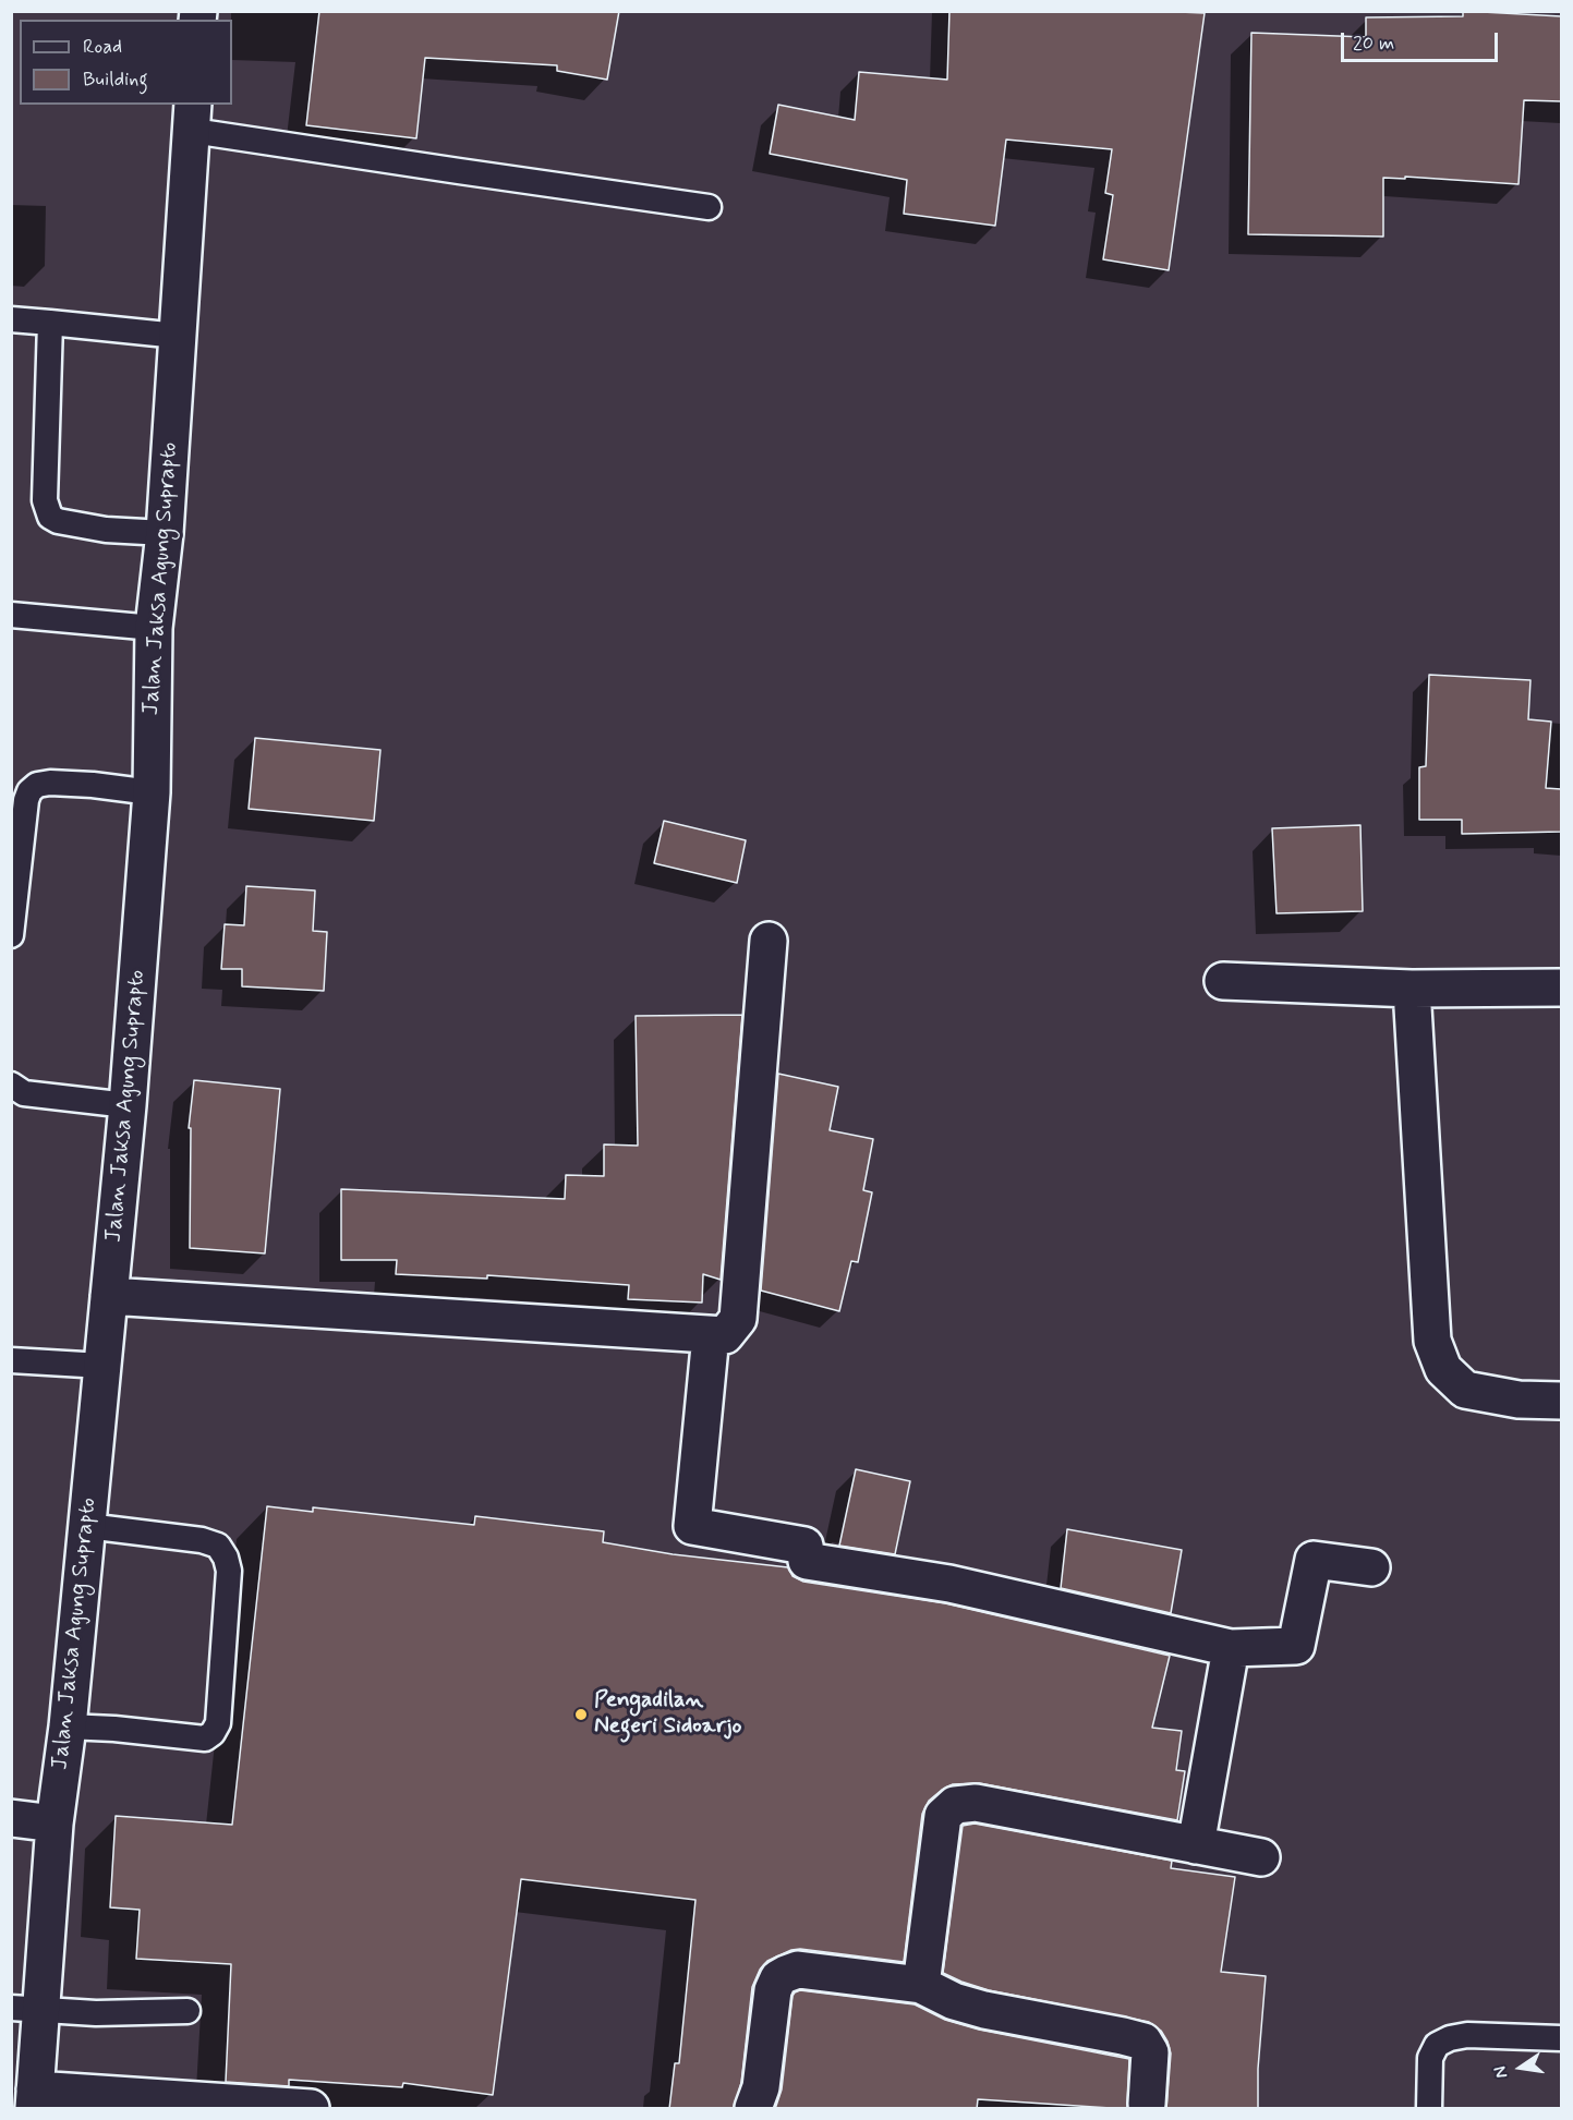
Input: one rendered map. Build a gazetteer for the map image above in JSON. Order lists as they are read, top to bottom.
{
  "streets": {
    "street": ["Jalan Jaksa Agung Suprapto"]
  },
  "places": ["Pengadilan Negeri Sidoarjo"],
  "legend": ["Road", "Building"],
  "scale_bar": "20 m",
  "north": "left"
}
